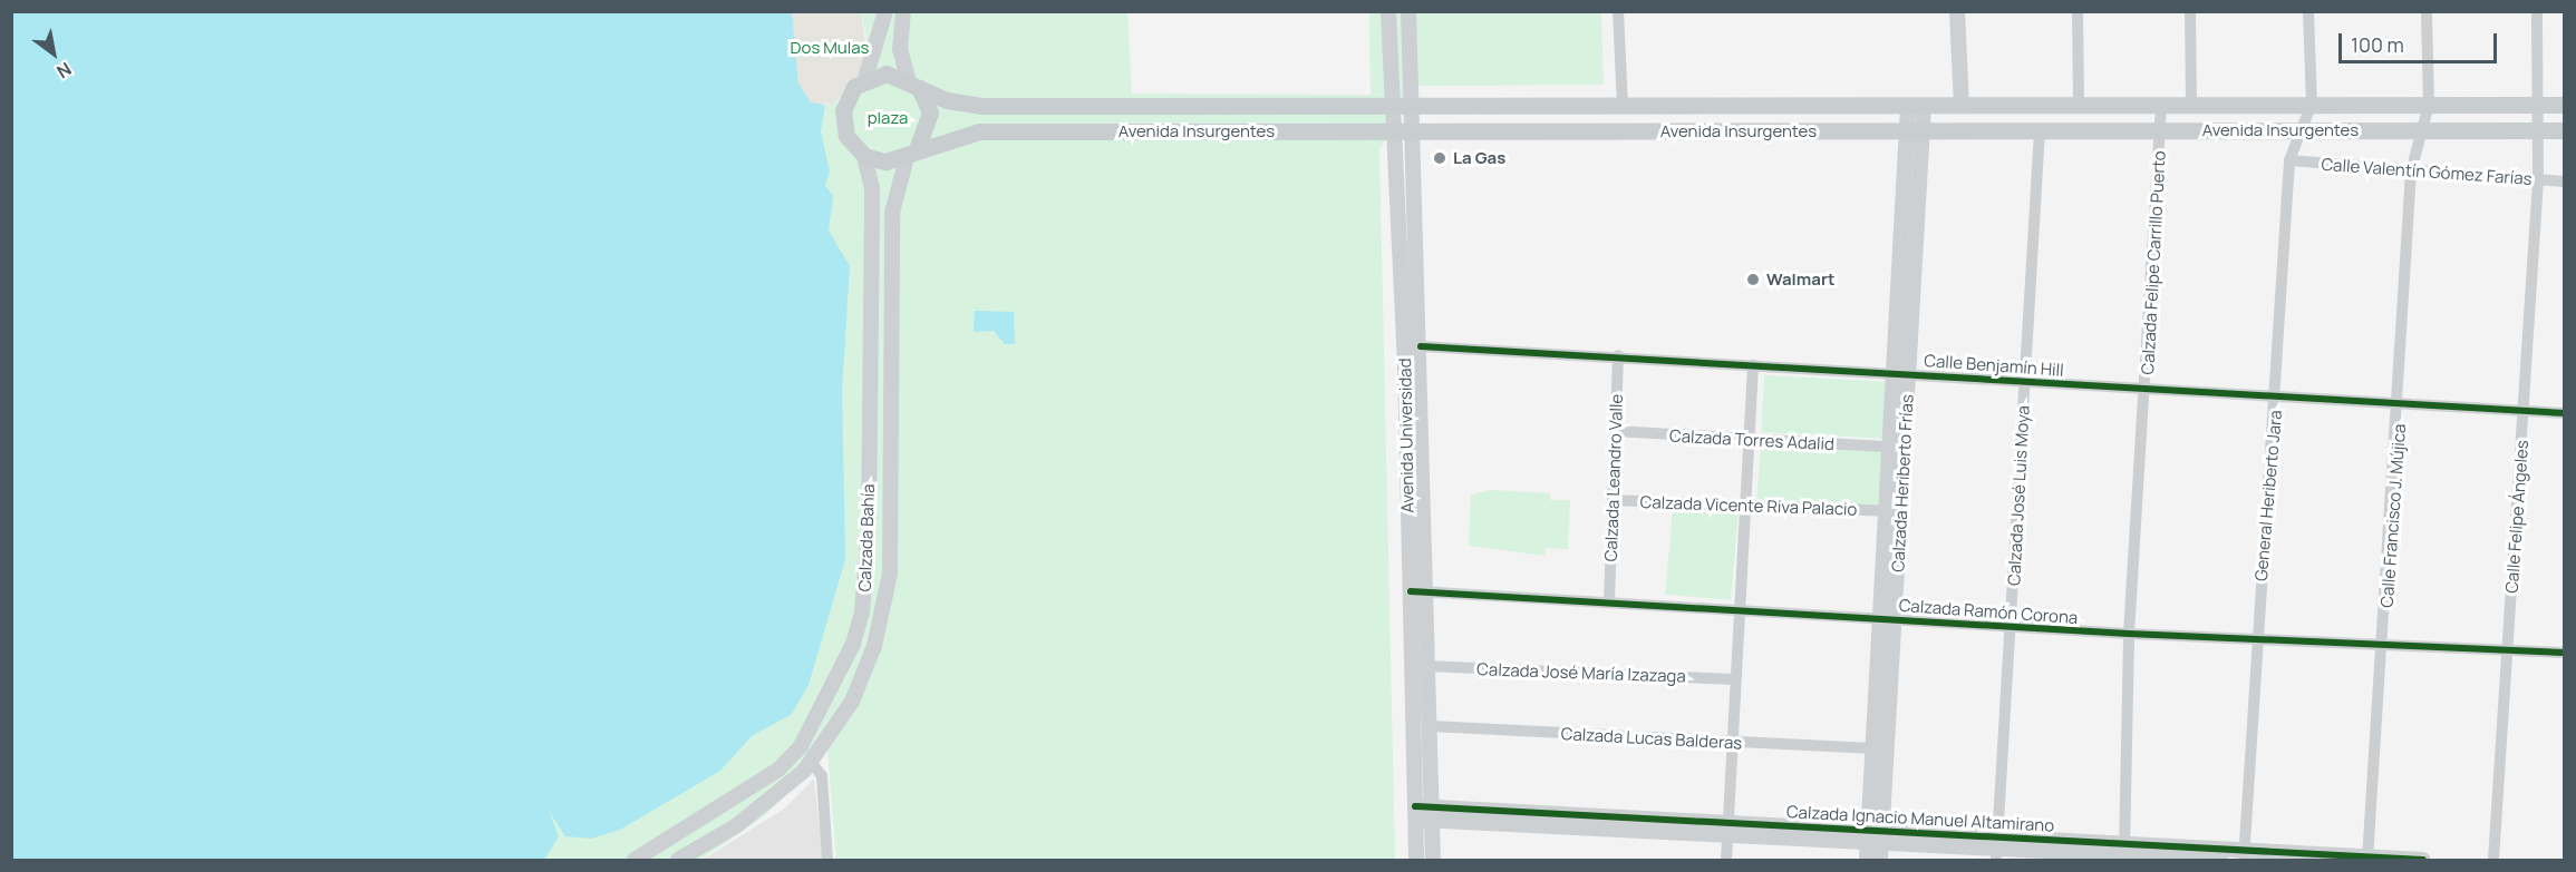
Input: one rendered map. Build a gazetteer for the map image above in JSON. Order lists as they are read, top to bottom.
{
  "streets": {
    "main road": [
      "Avenida Insurgentes",
      "Avenida Universidad",
      "Calzada Heriberto Frías",
      "Calzada Bahía",
      "Calzada Ignacio Manuel Altamirano"
    ],
    "street": [
      "Calle Valentín Gómez Farías",
      "Calzada Felipe Carrillo Puerto",
      "Calle Benjamín Hill",
      "Calzada Torres Adalid",
      "Calzada Leandro Valle",
      "Calzada José Luis Moya",
      "General Heriberto Jara",
      "Calzada Vicente Riva Palacio",
      "Calle Francisco J. Mújica",
      "Calle Felipe Ángeles",
      "Calzada Ramón Corona",
      "Calzada José María Izazaga",
      "Calzada Lucas Balderas"
    ]
  },
  "crossings": [
    ["Avenida Insurgentes", "Calzada Felipe Carrillo Puerto"],
    ["Avenida Insurgentes", "Avenida Universidad"],
    ["Avenida Insurgentes", "Calzada Heriberto Frías"],
    ["Avenida Insurgentes", "Calzada José Luis Moya"],
    ["Avenida Insurgentes", "General Heriberto Jara"],
    ["Avenida Insurgentes", "Calle Francisco J. Mújica"],
    ["Avenida Insurgentes", "Calle Felipe Ángeles"],
    ["Avenida Insurgentes", "Calzada Bahía"],
    ["Calle Valentín Gómez Farías", "General Heriberto Jara"],
    ["Calle Valentín Gómez Farías", "Calle Francisco J. Mújica"],
    ["Calle Valentín Gómez Farías", "Calle Felipe Ángeles"],
    ["Calzada Felipe Carrillo Puerto", "Calle Benjamín Hill"],
    ["Calzada Felipe Carrillo Puerto", "Calzada Ramón Corona"],
    ["Calzada Felipe Carrillo Puerto", "Calzada Ignacio Manuel Altamirano"],
    ["Calle Benjamín Hill", "Avenida Universidad"],
    ["Calle Benjamín Hill", "Calzada Leandro Valle"],
    ["Calle Benjamín Hill", "Calzada Heriberto Frías"],
    ["Calle Benjamín Hill", "Calzada José Luis Moya"],
    ["Calle Benjamín Hill", "General Heriberto Jara"],
    ["Calle Benjamín Hill", "Calle Francisco J. Mújica"],
    ["Calle Benjamín Hill", "Calle Felipe Ángeles"],
    ["Avenida Universidad", "Calzada Ramón Corona"],
    ["Avenida Universidad", "Calzada José María Izazaga"],
    ["Avenida Universidad", "Calzada Lucas Balderas"],
    ["Avenida Universidad", "Calzada Ignacio Manuel Altamirano"],
    ["Calzada Torres Adalid", "Calzada Leandro Valle"],
    ["Calzada Torres Adalid", "Calzada Heriberto Frías"],
    ["Calzada Leandro Valle", "Calzada Vicente Riva Palacio"],
    ["Calzada Leandro Valle", "Calzada Ramón Corona"],
    ["Calzada Heriberto Frías", "Calzada Vicente Riva Palacio"],
    ["Calzada Heriberto Frías", "Calzada Ramón Corona"],
    ["Calzada Heriberto Frías", "Calzada Lucas Balderas"],
    ["Calzada Heriberto Frías", "Calzada Ignacio Manuel Altamirano"],
    ["Calzada José Luis Moya", "Calzada Ramón Corona"],
    ["Calzada José Luis Moya", "Calzada Ignacio Manuel Altamirano"],
    ["General Heriberto Jara", "Calzada Ramón Corona"],
    ["General Heriberto Jara", "Calzada Ignacio Manuel Altamirano"],
    ["Calle Francisco J. Mújica", "Calzada Ramón Corona"],
    ["Calle Francisco J. Mújica", "Calzada Ignacio Manuel Altamirano"],
    ["Calle Felipe Ángeles", "Calzada Ramón Corona"]
  ],
  "parks": ["Dos Mulas", "plaza"],
  "places": ["La Gas", "Walmart"],
  "scale_bar": "100 m",
  "north": "bottom right"
}
